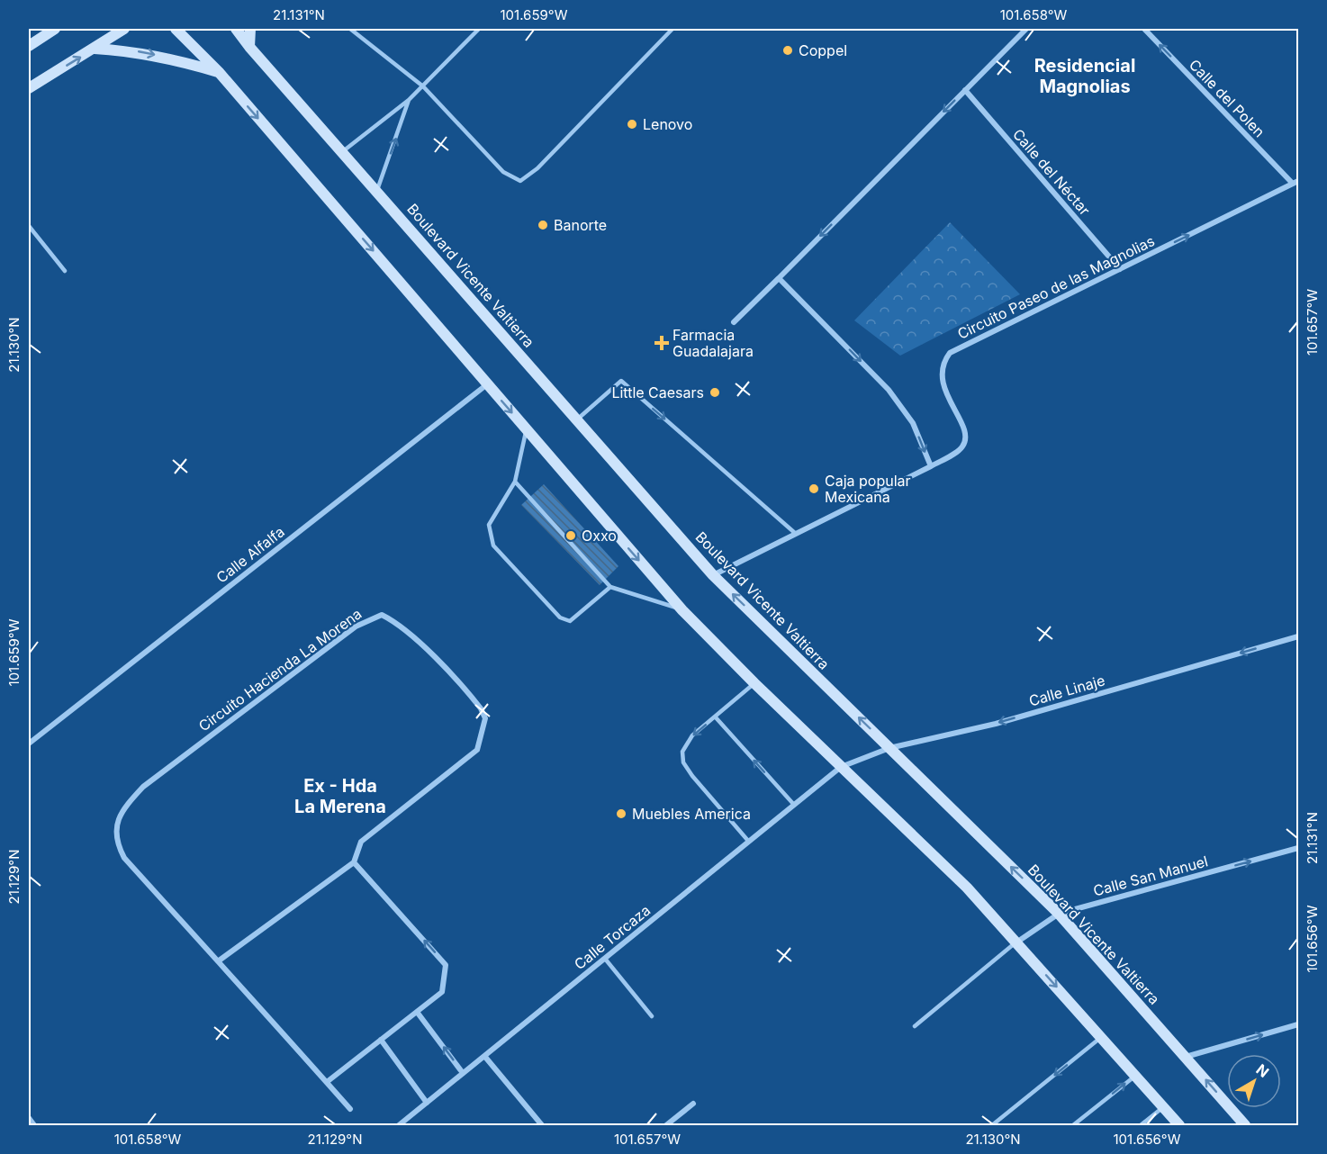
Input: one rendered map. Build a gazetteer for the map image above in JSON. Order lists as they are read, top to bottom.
{
  "streets": {
    "main road": ["Boulevard Vicente Valtierra"],
    "street": [
      "Calle del Polen",
      "Calle del Néctar",
      "Circuito Paseo de las Magnolias",
      "Calle Alfalfa",
      "Circuito Hacienda La Morena",
      "Calle Linaje",
      "Calle San Manuel",
      "Calle Torcaza"
    ]
  },
  "crossings": [
    ["Calle del Polen", "Circuito Paseo de las Magnolias"],
    ["Calle del Néctar", "Circuito Paseo de las Magnolias"],
    ["Boulevard Vicente Valtierra", "Circuito Paseo de las Magnolias"],
    ["Boulevard Vicente Valtierra", "Calle Linaje"],
    ["Boulevard Vicente Valtierra", "Calle San Manuel"],
    ["Calle Linaje", "Calle Torcaza"]
  ],
  "one_way": ["Calle del Polen", "Calle Linaje", "Calle San Manuel"],
  "districts": ["Residencial Magnolias", "Ex - Hda La Merena"],
  "places": {
    "other": [
      "Coppel",
      "Lenovo",
      "Banorte",
      "Little Caesars",
      "Caja popular Mexicana",
      "Oxxo",
      "Muebles America"
    ],
    "health": ["Farmacia Guadalajara"]
  },
  "north": "top right",
  "coordinates": [
    "21.131°N",
    "101.659°W",
    "101.658°W",
    "101.657°W",
    "21.130°N",
    "21.129°N",
    "101.656°W"
  ]
}
